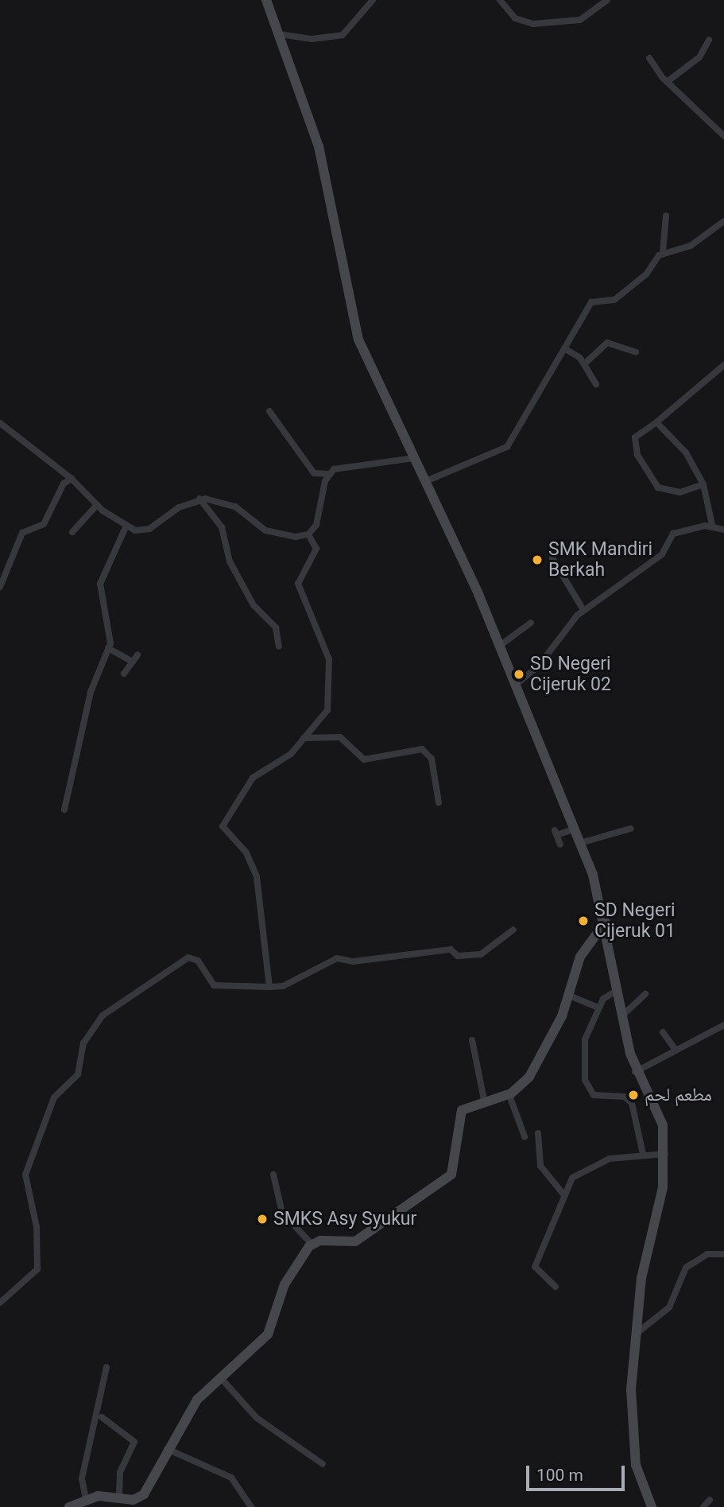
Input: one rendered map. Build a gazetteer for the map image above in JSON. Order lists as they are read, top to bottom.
{
  "places": [
    "SMK Mandiri Berkah",
    "SD Negeri Cijeruk 02",
    "SD Negeri Cijeruk 01",
    "مطعم لحم",
    "SMKS Asy Syukur"
  ],
  "scale_bar": "100 m"
}
